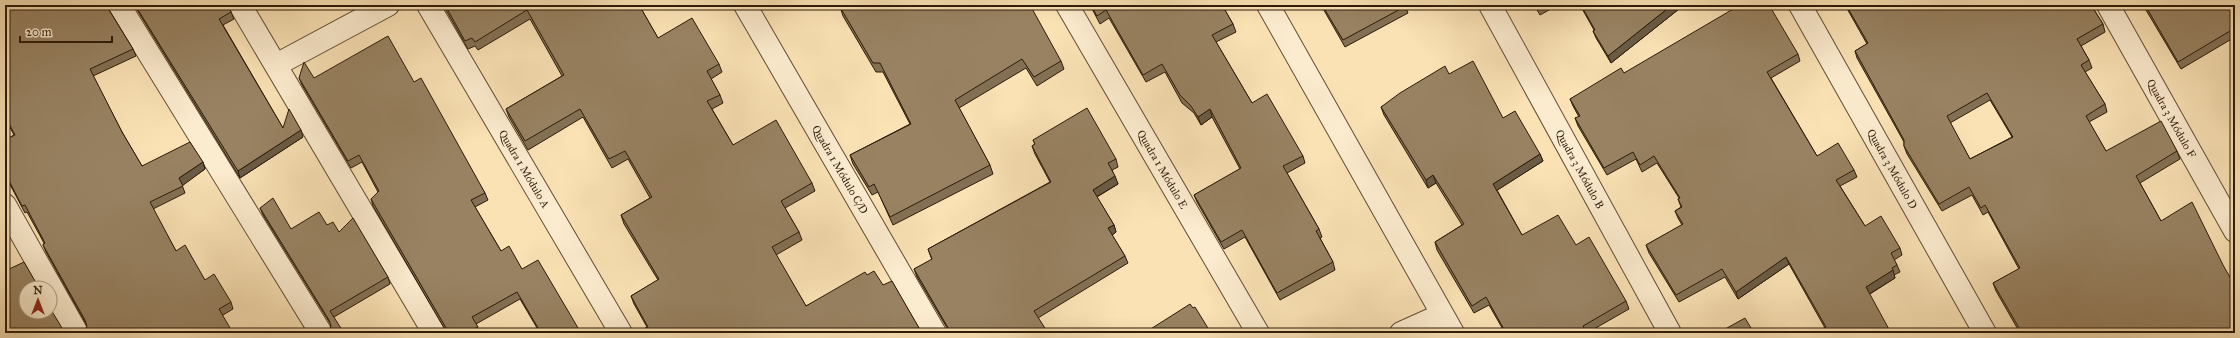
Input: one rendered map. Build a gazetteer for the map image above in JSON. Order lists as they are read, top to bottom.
{
  "streets": {
    "street": [
      "Quadra 3 Módulo F",
      "Quadra 1 Módulo A",
      "Quadra 1 Módulo C/D",
      "Quadra 1 Módulo E",
      "Quadra 3 Módulo B",
      "Quadra 3 Módulo D"
    ]
  },
  "scale_bar": "20 m",
  "north": "top"
}
